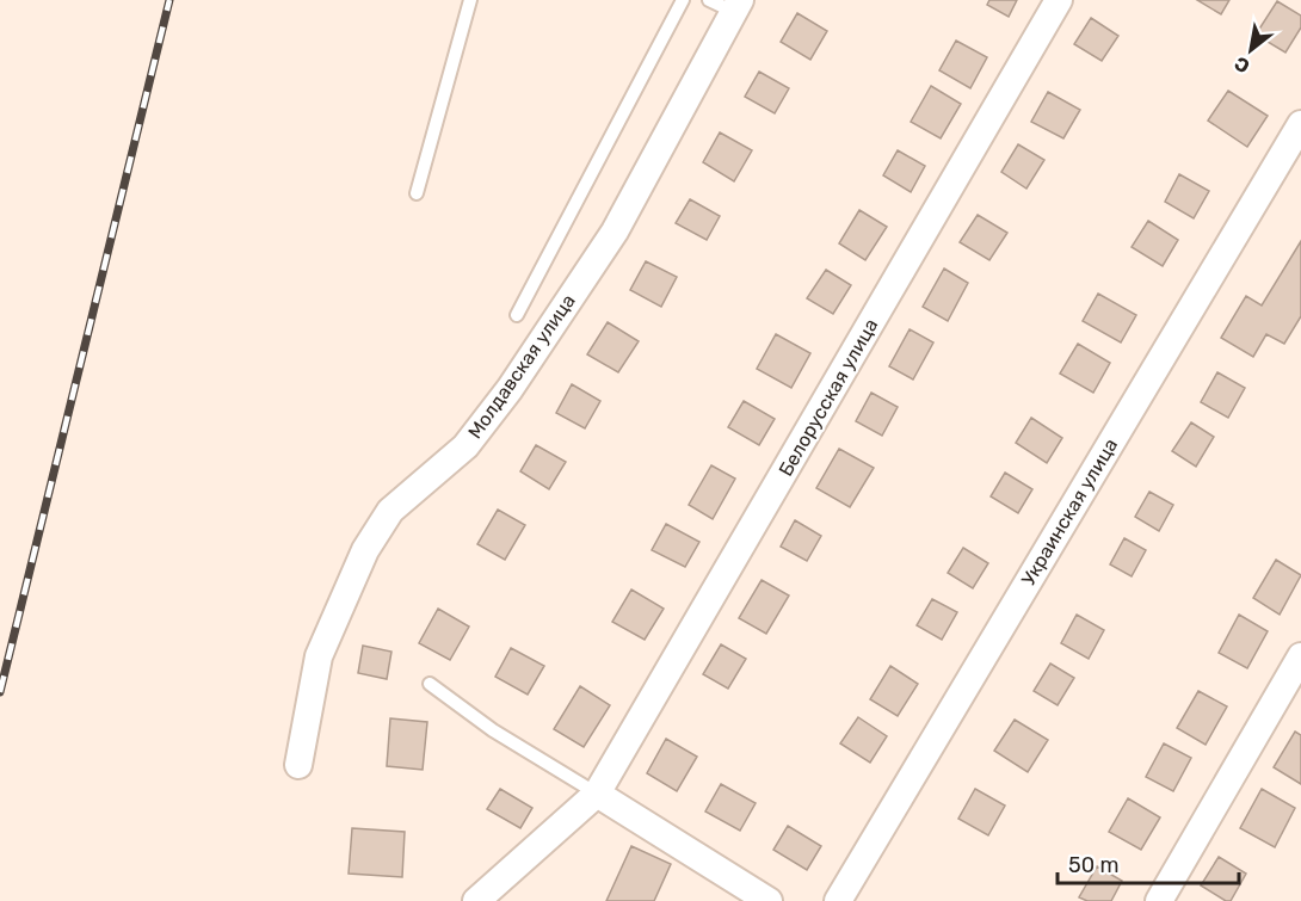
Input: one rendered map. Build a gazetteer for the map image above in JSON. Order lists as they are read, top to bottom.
{
  "streets": {
    "street": ["Молдавская улица", "Белорусская улица", "Украинская улица"]
  },
  "scale_bar": "50 m",
  "north": "bottom left"
}
